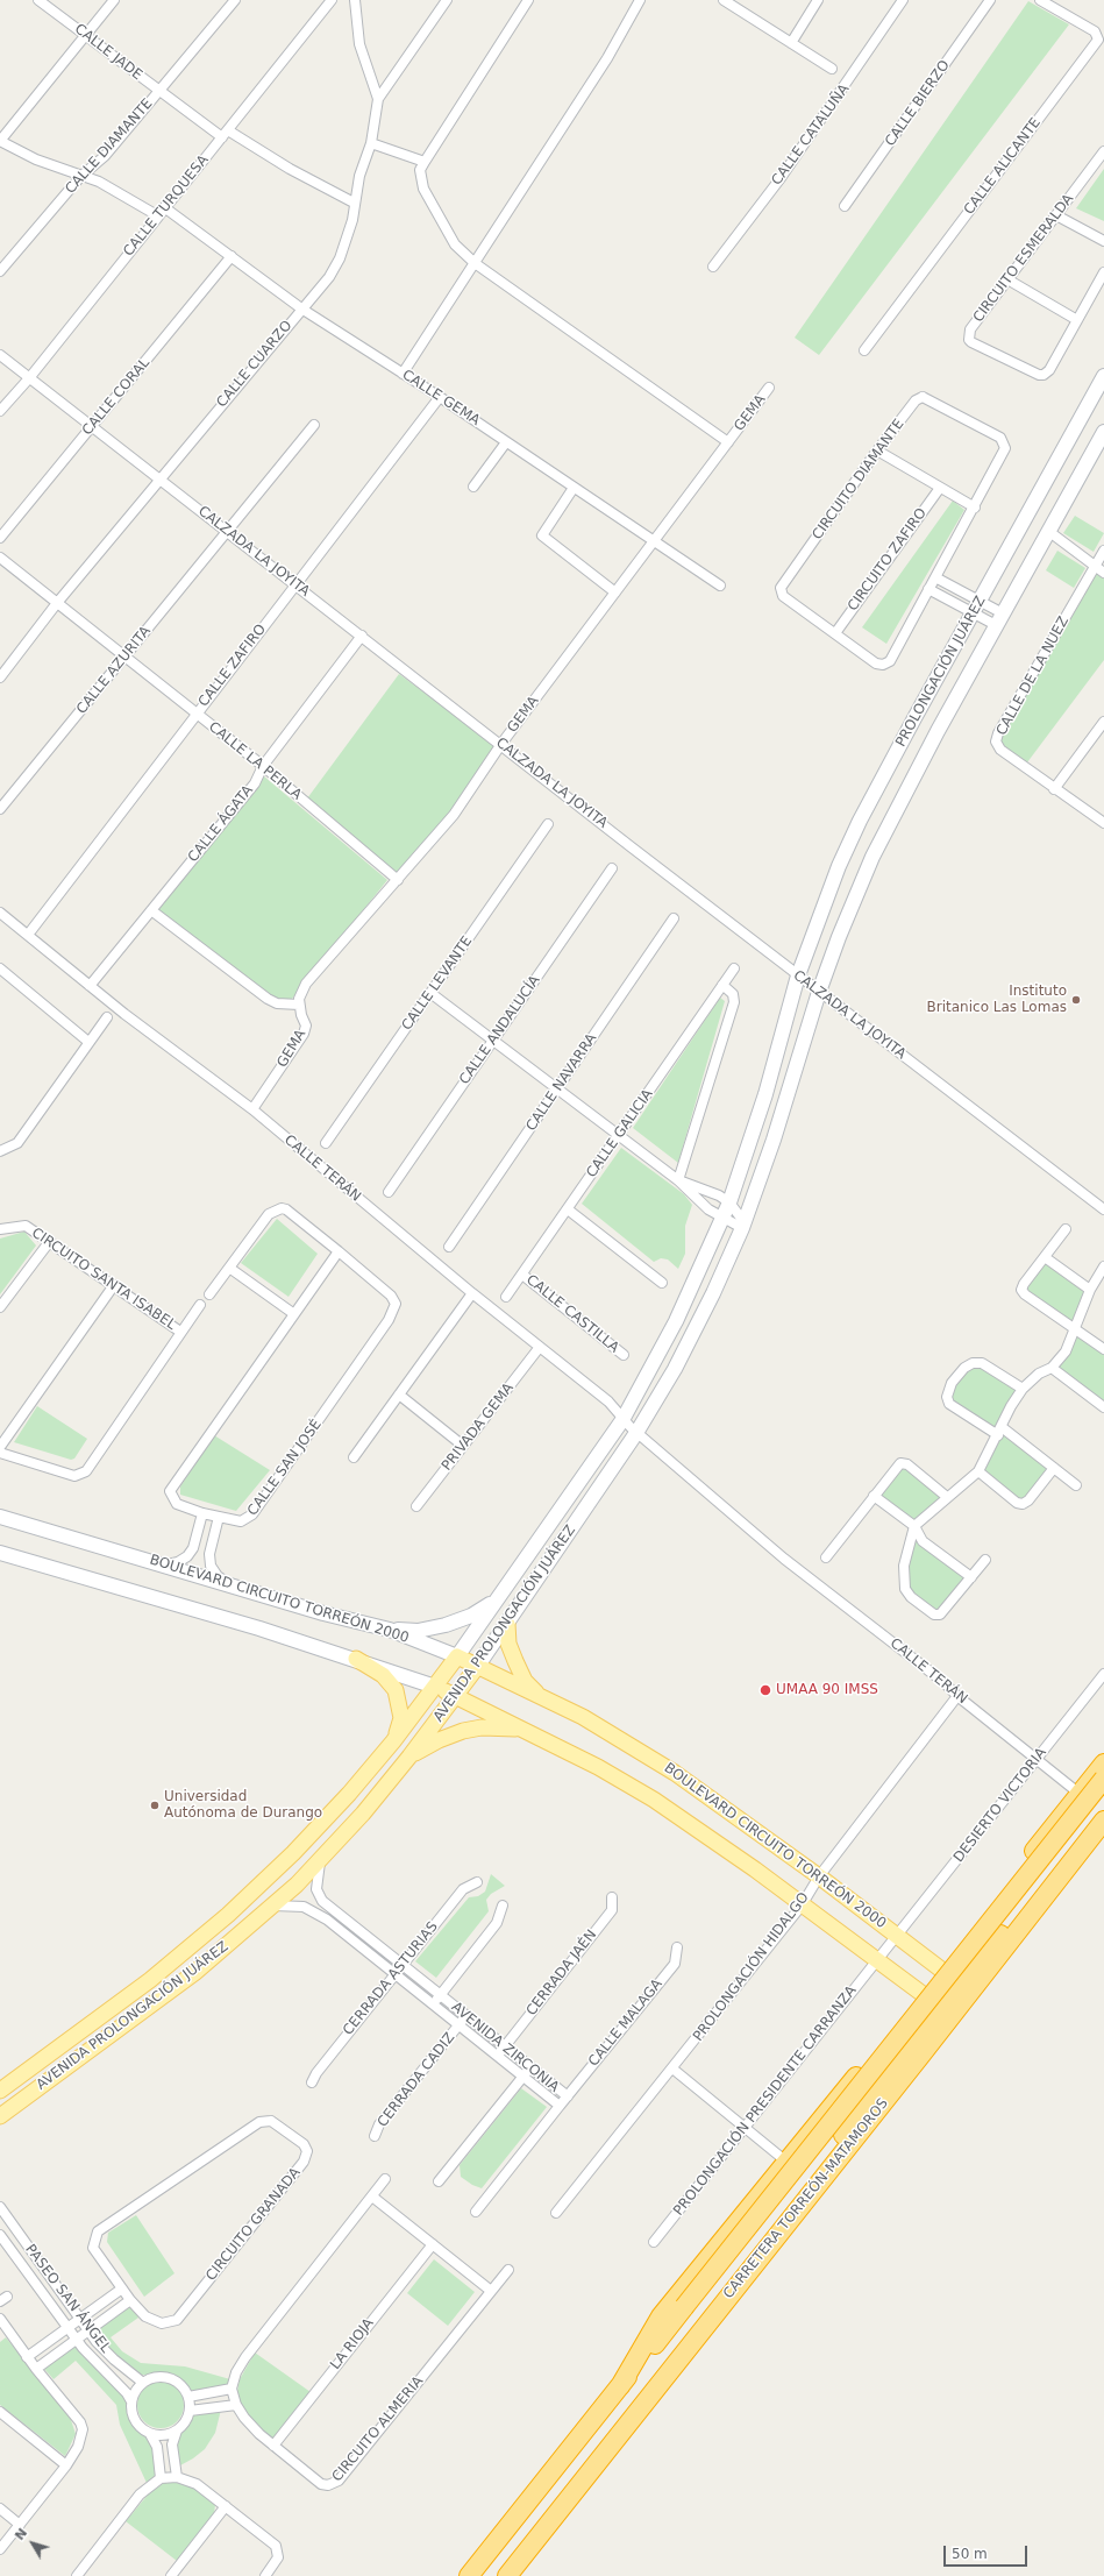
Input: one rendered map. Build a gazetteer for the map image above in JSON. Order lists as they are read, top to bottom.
{
  "streets": {
    "highway": ["CARRETERA TORREÓN-MATAMOROS"],
    "main road": ["BOULEVARD CIRCUITO TORREÓN 2000", "AVENIDA PROLONGACIÓN JUÁREZ"],
    "street": [
      "CALLE JADE",
      "CALLE BIERZO",
      "CALLE CATALUÑA",
      "CALLE DIAMANTE",
      "CALLE ALICANTE",
      "CALLE TURQUESA",
      "CIRCUITO ESMERALDA",
      "CALLE CUARZO",
      "CALLE CORAL",
      "CALLE GEMA",
      "GEMA",
      "CIRCUITO DIAMANTE",
      "CALZADA LA JOYITA",
      "CIRCUITO ZAFIRO",
      "CALLE ZAFIRO",
      "CALLE AZURITA",
      "PROLONGACIÓN JUÁREZ",
      "CALLE DE LA NUEZ",
      "CALLE LA PERLA",
      "CALLE ÁGATA",
      "CALLE LEVANTE",
      "CALLE ANDALUCÍA",
      "CALLE NAVARRA",
      "CALLE GALICIA",
      "CALLE TERÁN",
      "CIRCUITO SANTA ISABEL",
      "CALLE CASTILLA",
      "PRIVADA GEMA",
      "CALLE SAN JOSÉ",
      "DESIERTO VICTORIA",
      "PROLONGACIÓN HIDALGO",
      "CERRADA JAÉN",
      "CERRADA ASTURIAS",
      "CALLE MALAGA",
      "AVENIDA ZIRCONIA",
      "CERRADA CADIZ",
      "PROLONGACIÓN PRESIDENTE CARRANZA",
      "CIRCUITO GRANADA",
      "PASEO SAN ÁNGEL",
      "LA RIOJA",
      "CIRCUITO ALMERIA"
    ]
  },
  "crossings": [
    ["CALLE JADE", "CALLE DIAMANTE"],
    ["CALLE JADE", "CALLE TURQUESA"],
    ["CALLE JADE", "CALLE CUARZO"],
    ["CALLE DIAMANTE", "CALLE GEMA"],
    ["CALLE TURQUESA", "CALLE GEMA"],
    ["CALLE TURQUESA", "CALZADA LA JOYITA"],
    ["CALLE CUARZO", "CALLE GEMA"],
    ["CALLE CUARZO", "CALZADA LA JOYITA"],
    ["CALLE CUARZO", "CALLE LA PERLA"],
    ["CALLE CORAL", "CALLE GEMA"],
    ["CALLE CORAL", "CALZADA LA JOYITA"],
    ["CALLE GEMA", "GEMA"],
    ["CALLE GEMA", "CALLE ZAFIRO"],
    ["GEMA", "CALZADA LA JOYITA"],
    ["GEMA", "CALLE LA PERLA"],
    ["GEMA", "CALLE TERÁN"],
    ["CIRCUITO DIAMANTE", "CIRCUITO ZAFIRO"],
    ["CALZADA LA JOYITA", "CALLE ZAFIRO"],
    ["CALZADA LA JOYITA", "CALLE AZURITA"],
    ["CALZADA LA JOYITA", "PROLONGACIÓN JUÁREZ"],
    ["CALZADA LA JOYITA", "CALLE ÁGATA"],
    ["CALZADA LA JOYITA", "AVENIDA PROLONGACIÓN JUÁREZ"],
    ["CALLE ZAFIRO", "CALLE LA PERLA"],
    ["CALLE ZAFIRO", "CALLE TERÁN"],
    ["CALLE AZURITA", "CALLE LA PERLA"],
    ["PROLONGACIÓN JUÁREZ", "AVENIDA PROLONGACIÓN JUÁREZ"],
    ["CALLE LA PERLA", "CALLE ÁGATA"],
    ["CALLE ÁGATA", "CALLE TERÁN"],
    ["CALLE GALICIA", "CALLE CASTILLA"],
    ["CALLE TERÁN", "PRIVADA GEMA"],
    ["CALLE TERÁN", "AVENIDA PROLONGACIÓN JUÁREZ"],
    ["CALLE TERÁN", "DESIERTO VICTORIA"],
    ["CALLE TERÁN", "PROLONGACIÓN HIDALGO"],
    ["BOULEVARD CIRCUITO TORREÓN 2000", "AVENIDA PROLONGACIÓN JUÁREZ"],
    ["BOULEVARD CIRCUITO TORREÓN 2000", "DESIERTO VICTORIA"],
    ["BOULEVARD CIRCUITO TORREÓN 2000", "PROLONGACIÓN HIDALGO"],
    ["AVENIDA PROLONGACIÓN JUÁREZ", "AVENIDA ZIRCONIA"],
    ["DESIERTO VICTORIA", "PROLONGACIÓN PRESIDENTE CARRANZA"],
    ["CERRADA JAÉN", "AVENIDA ZIRCONIA"],
    ["CERRADA ASTURIAS", "AVENIDA ZIRCONIA"],
    ["CALLE MALAGA", "AVENIDA ZIRCONIA"],
    ["AVENIDA ZIRCONIA", "CERRADA CADIZ"],
    ["LA RIOJA", "CIRCUITO ALMERIA"]
  ],
  "places": ["Instituto Britanico Las Lomas", "UMAA 90 IMSS", "Universidad Autónoma de Durango"],
  "scale_bar": "50 m",
  "north": "top left"
}
